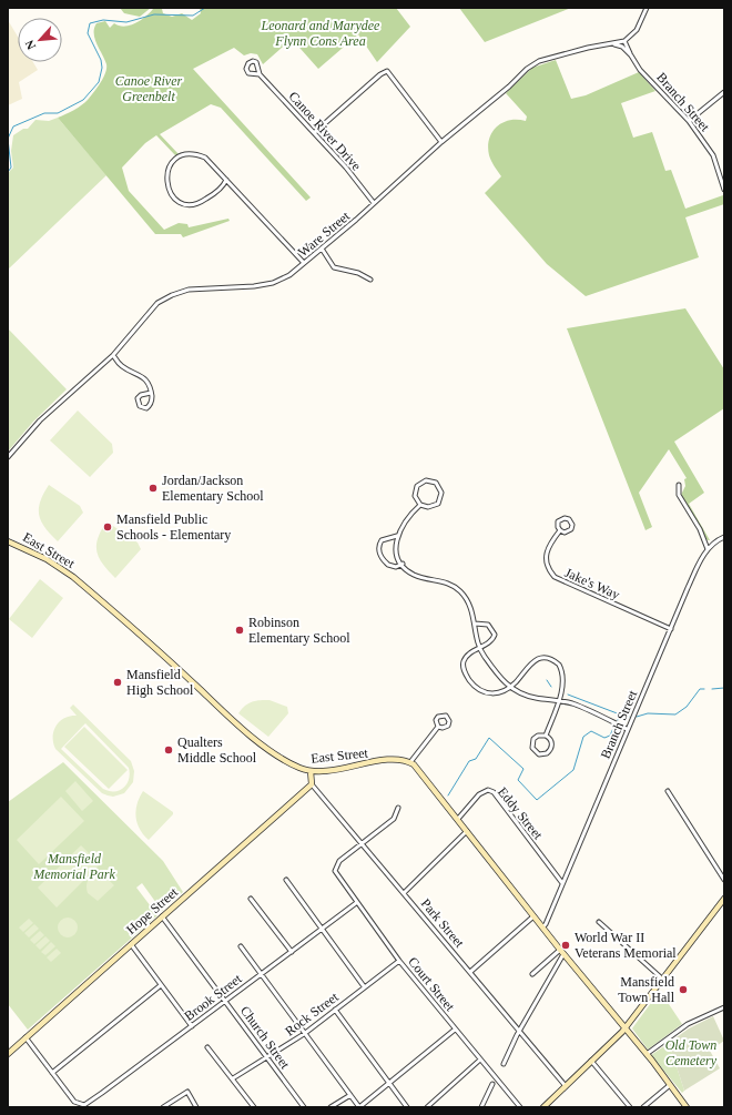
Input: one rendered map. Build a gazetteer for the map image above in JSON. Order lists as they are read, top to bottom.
{
  "streets": {
    "main road": ["East Street", "Hope Street"],
    "street": [
      "Branch Street",
      "Canoe River Drive",
      "Ware Street",
      "Jake's Way",
      "Eddy Street",
      "Park Street",
      "Court Street",
      "Brook Street",
      "Rock Street",
      "Church Street"
    ]
  },
  "crossings": [
    ["Branch Street", "Ware Street"],
    ["Branch Street", "Jake's Way"],
    ["Branch Street", "Eddy Street"],
    ["Canoe River Drive", "Ware Street"],
    ["Hope Street", "Park Street"],
    ["Hope Street", "Church Street"],
    ["Park Street", "Court Street"],
    ["Court Street", "Brook Street"],
    ["Court Street", "Rock Street"],
    ["Brook Street", "Church Street"],
    ["Rock Street", "Church Street"]
  ],
  "parks": [
    "Leonard and Marydee Flynn Cons Area",
    "Canoe River Greenbelt",
    "Mansfield Memorial Park",
    "Old Town Cemetery"
  ],
  "places": [
    "Jordan/Jackson Elementary School",
    "Mansfield Public Schools - Elementary",
    "Robinson Elementary School",
    "Mansfield High School",
    "Qualters Middle School",
    "World War II Veterans Memorial",
    "Mansfield Town Hall"
  ],
  "north": "bottom left"
}
